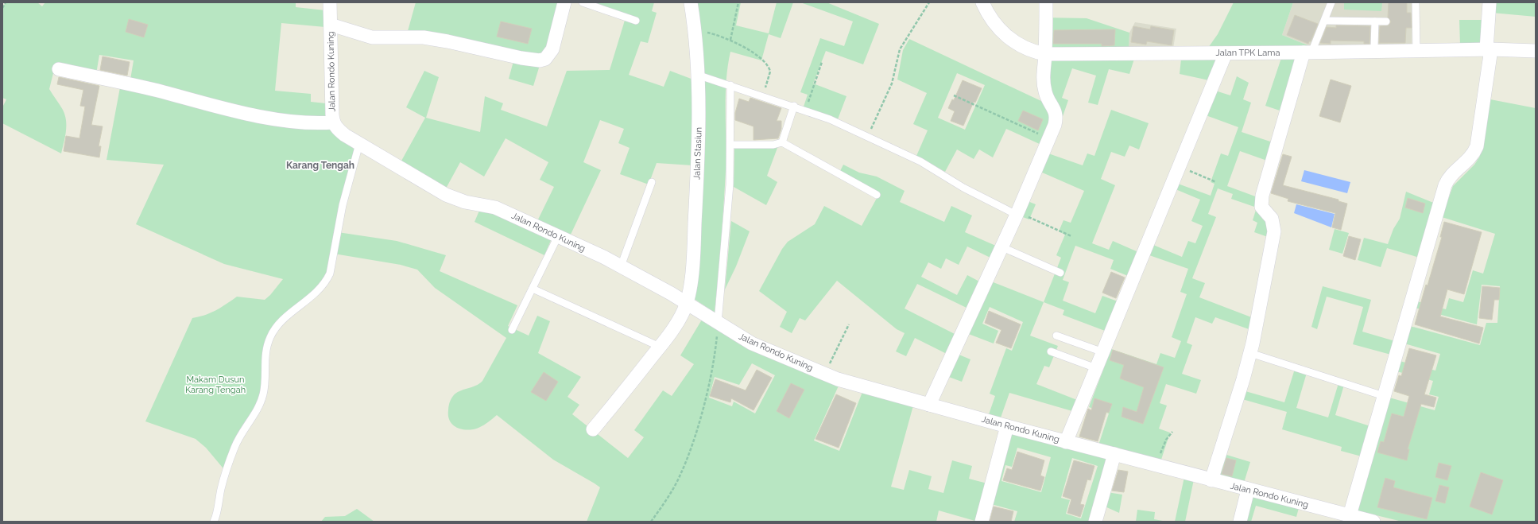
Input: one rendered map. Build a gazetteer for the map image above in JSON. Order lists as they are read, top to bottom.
{
  "streets": {
    "street": ["Jalan TPK Lama", "Jalan Rondo Kuning", "Jalan Stasiun"]
  },
  "crossings": [
    ["Jalan Rondo Kuning", "Jalan Stasiun"]
  ],
  "districts": ["Karang Tengah"],
  "parks": ["Makam Dusun Karang Tengah"]
}
